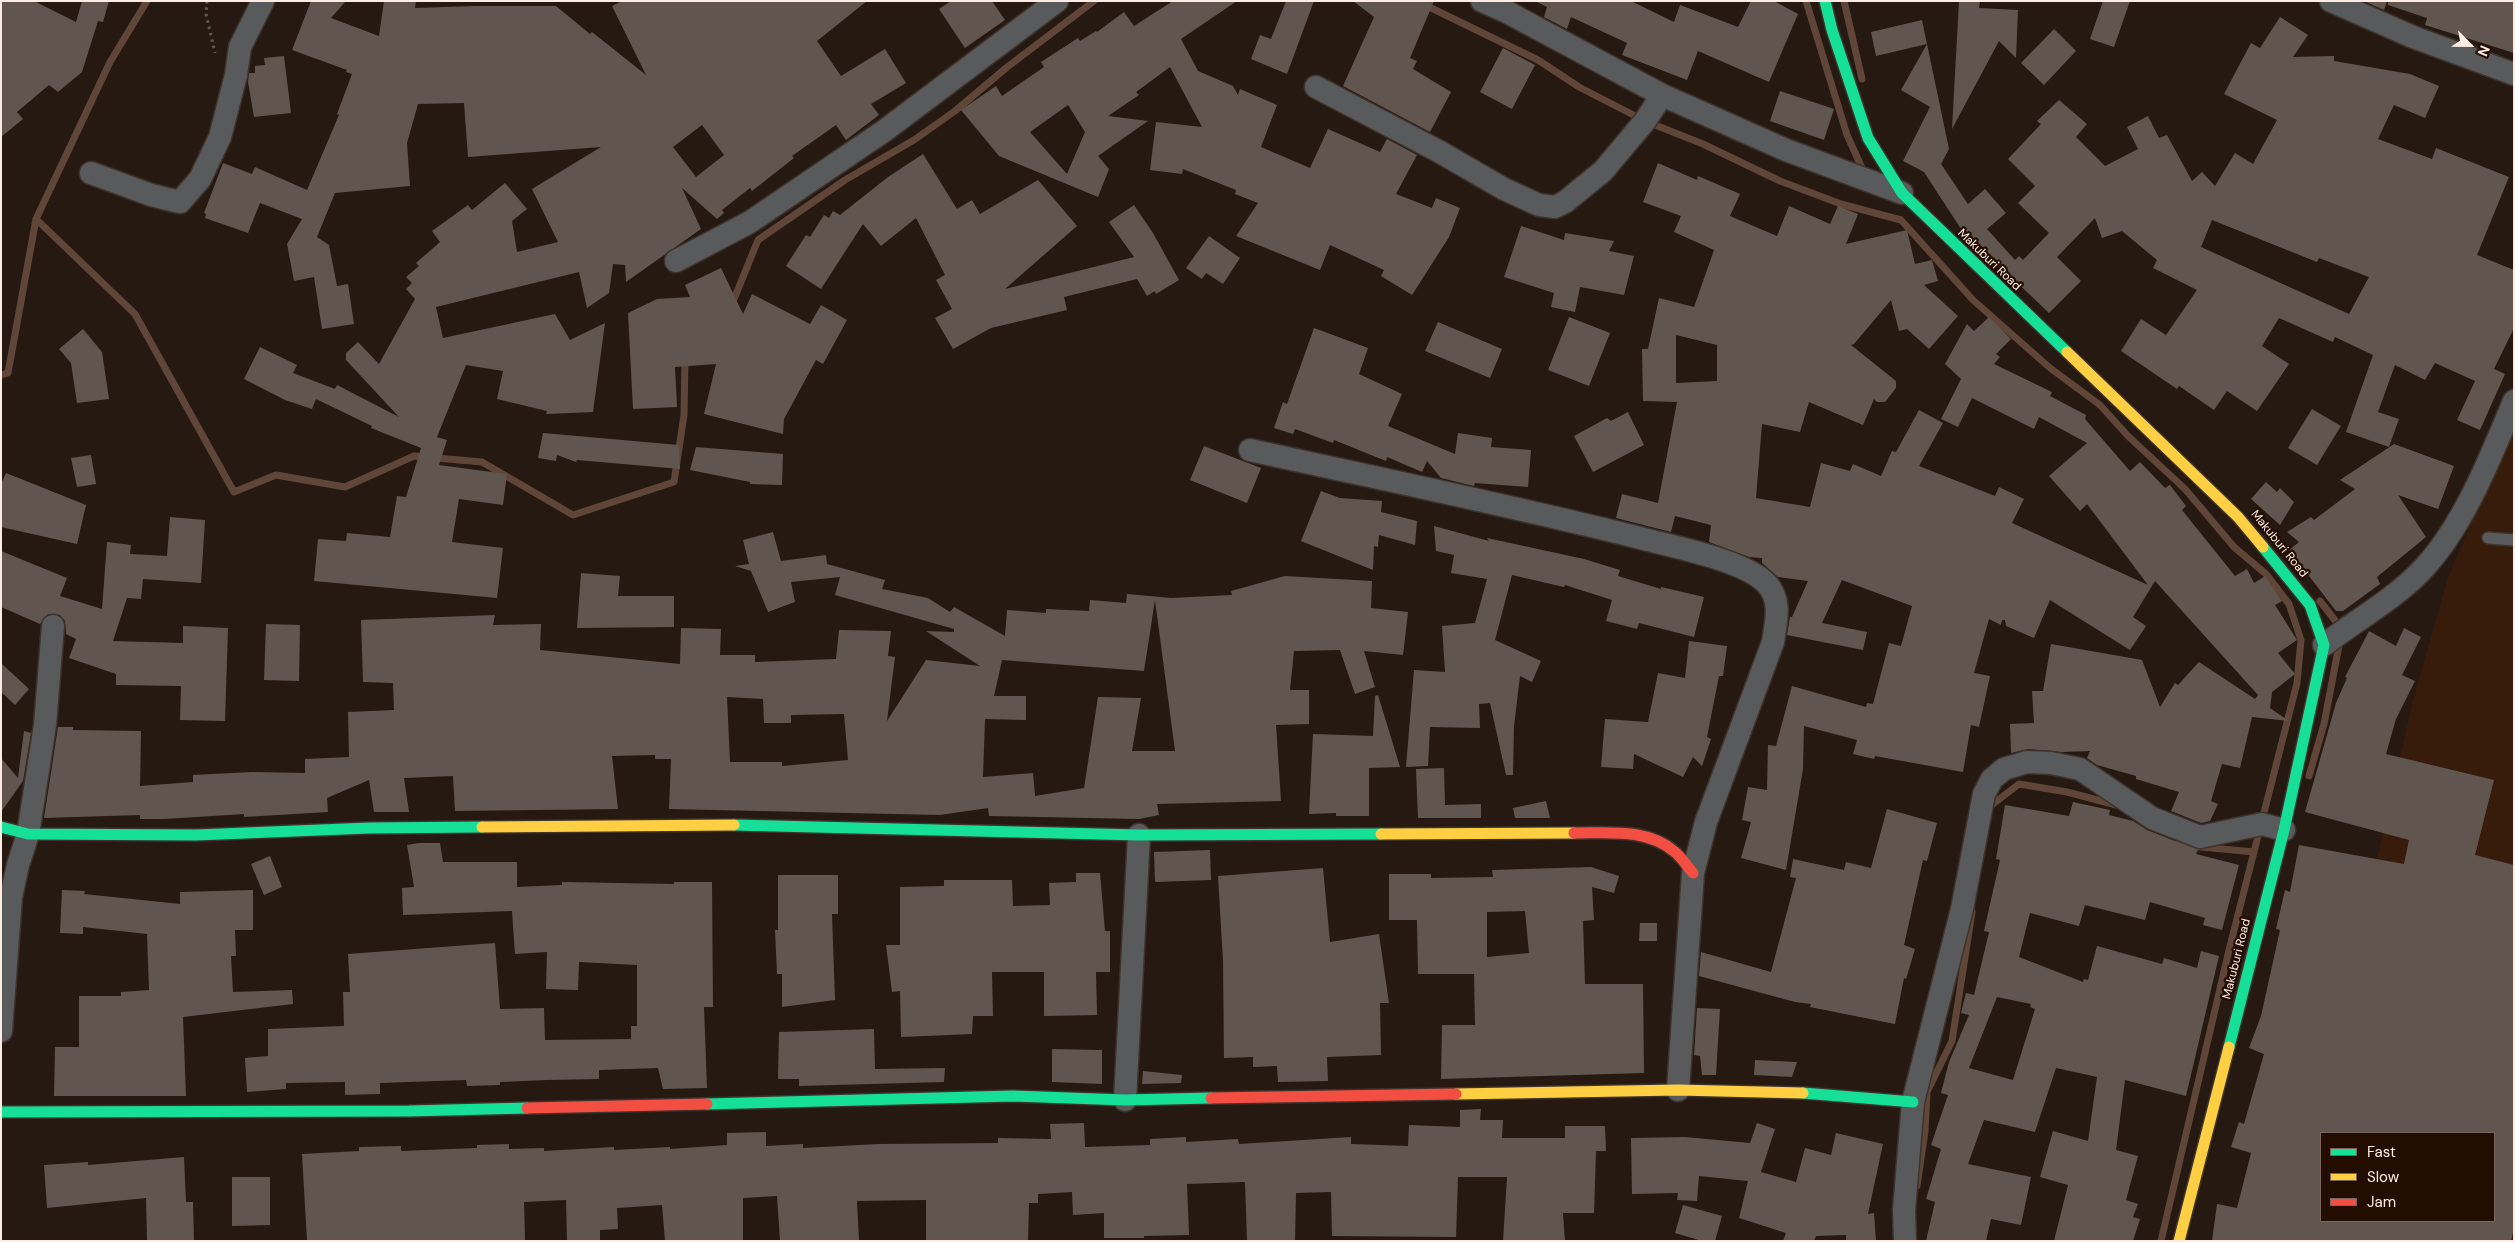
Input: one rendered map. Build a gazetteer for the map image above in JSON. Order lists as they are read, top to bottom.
{
  "streets": {
    "street": ["Makuburi Road"]
  },
  "legend": ["Fast", "Slow", "Jam"],
  "north": "bottom right"
}
